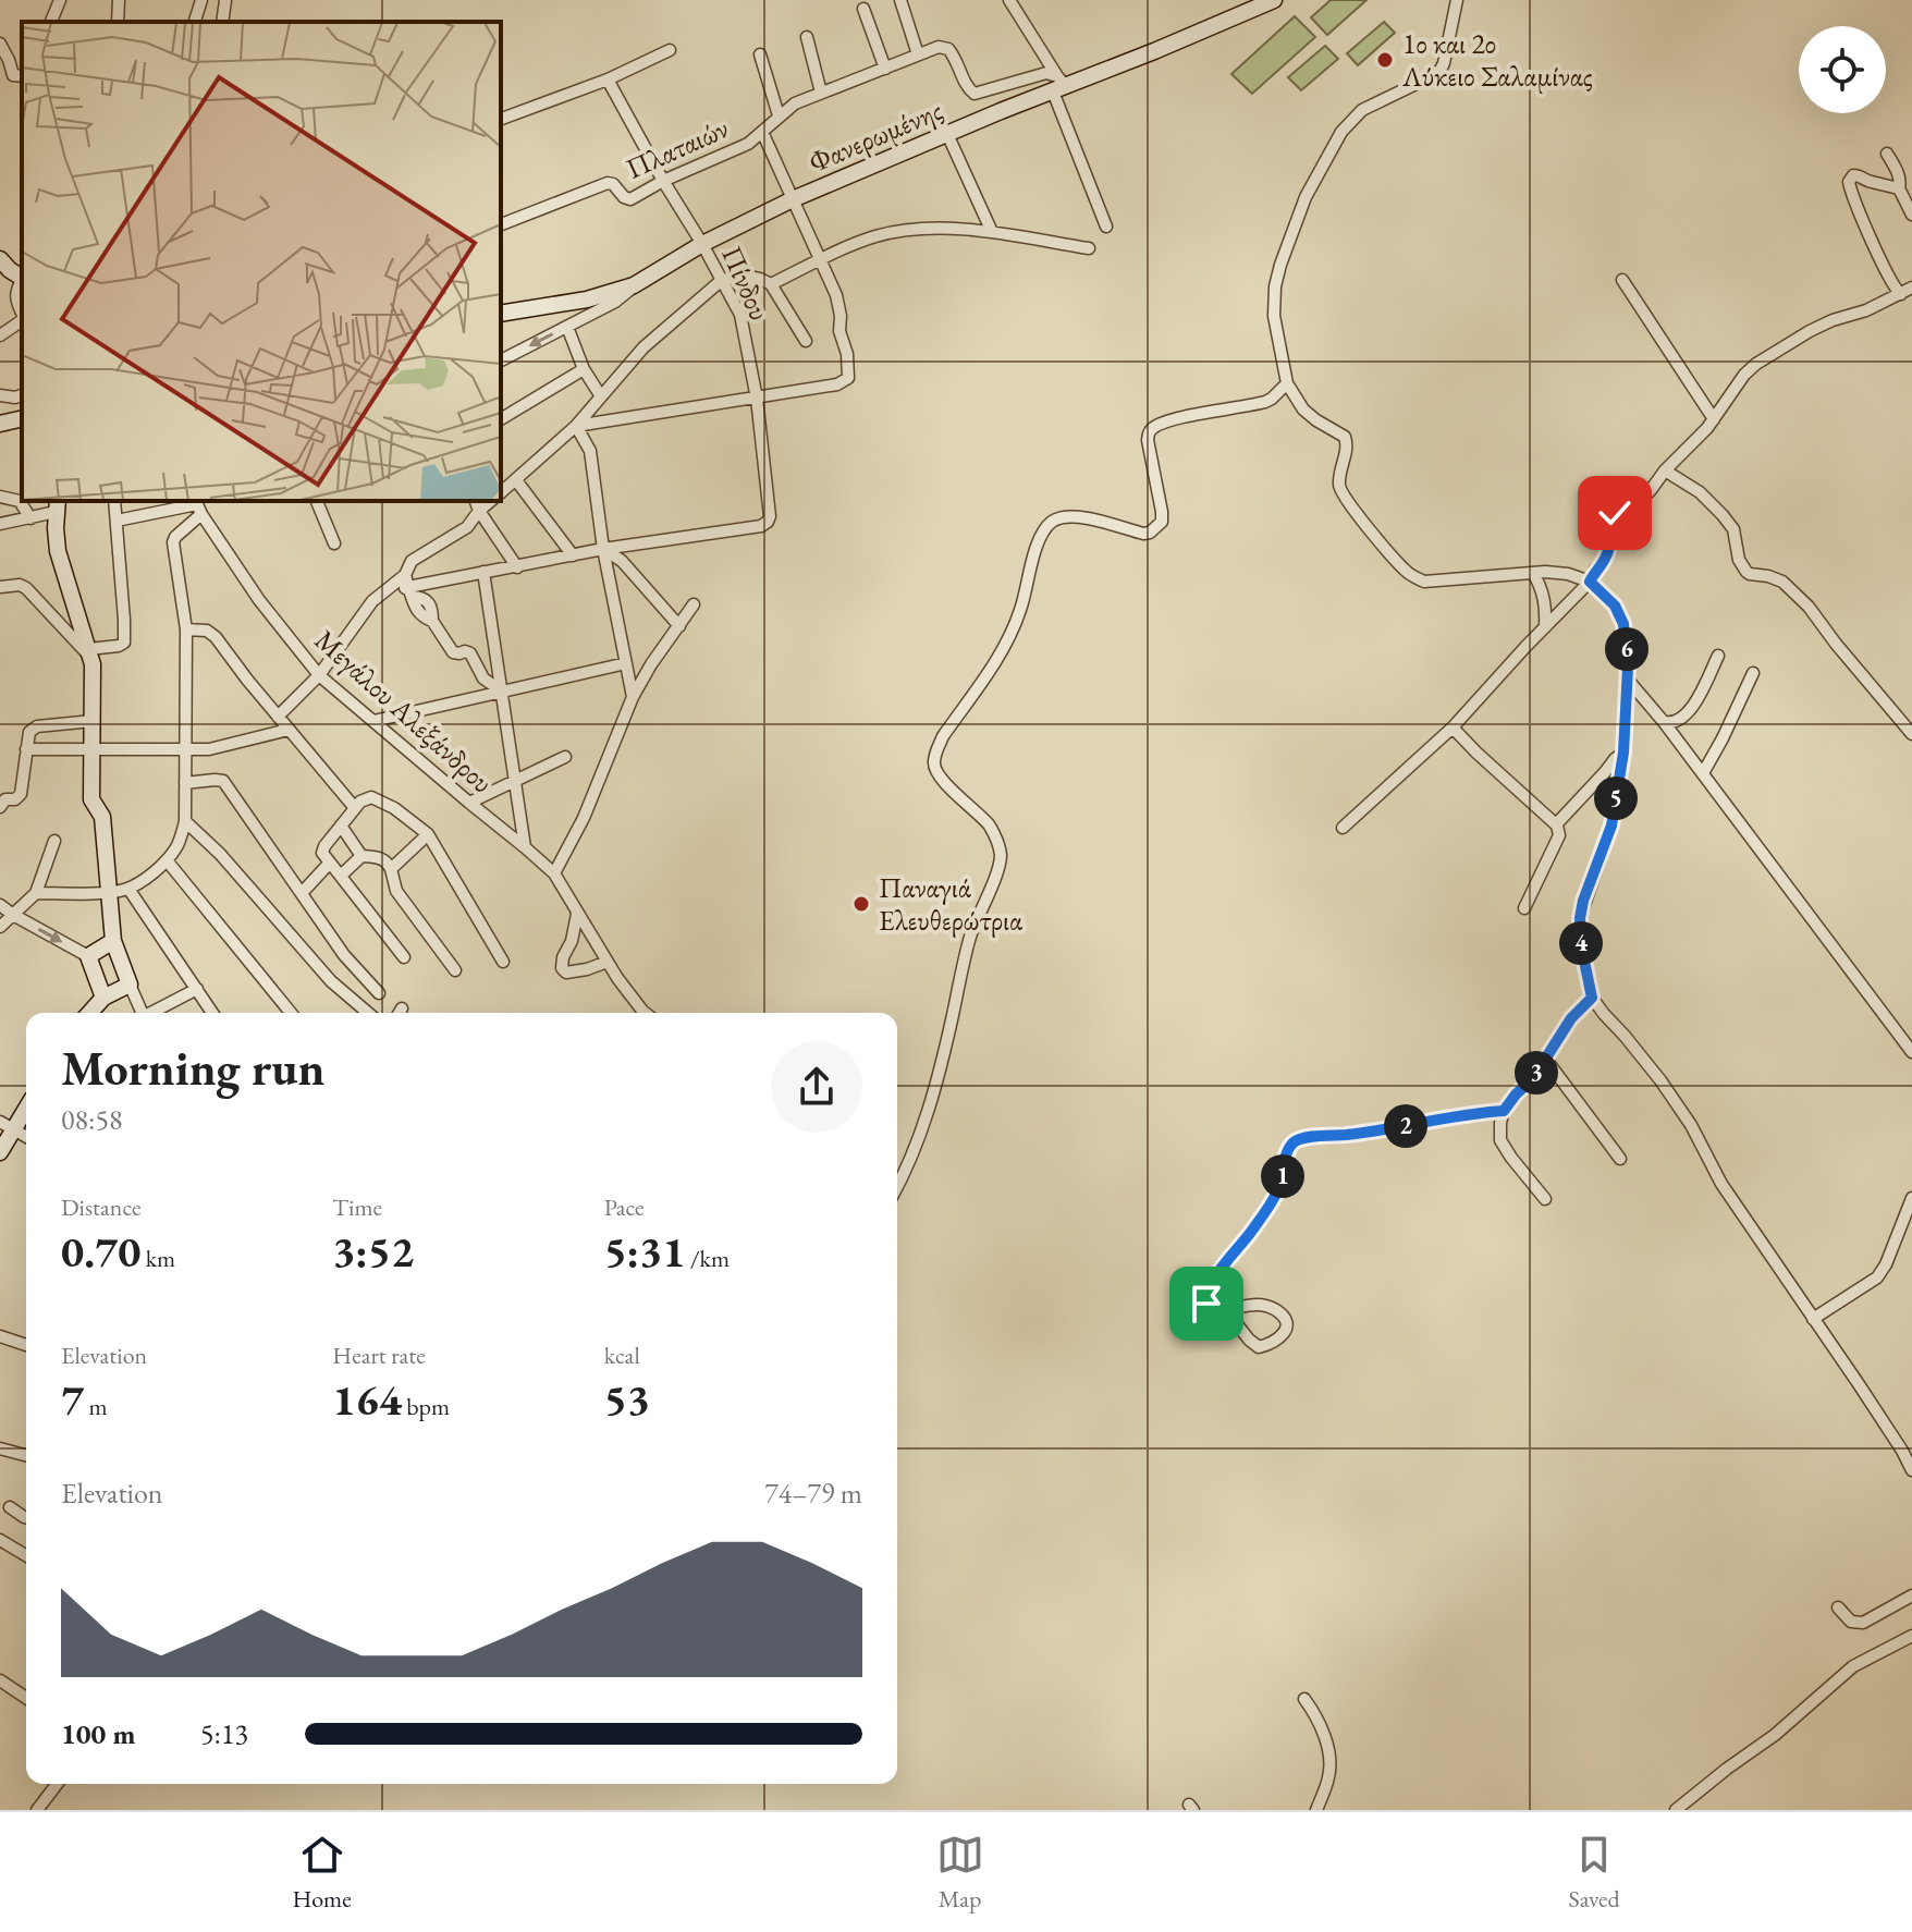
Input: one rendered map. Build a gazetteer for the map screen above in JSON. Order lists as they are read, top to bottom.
{
  "streets": {
    "main road": ["Φανερωμένης"],
    "street": ["Πλαταιών", "Πίνδου", "Μεγάλου Αλεξάνδρου"]
  },
  "crossings": [
    ["Φανερωμένης", "Πίνδου"],
    ["Πλαταιών", "Πίνδου"]
  ],
  "places": ["1ο και 2ο Λύκειο Σαλαμίνας", "Παναγιά Ελευθερώτρια"],
  "page": {
    "pins": [
      "6",
      "5",
      "4",
      "3",
      "2",
      "1"
    ],
    "heading": ["Morning run", "08:58"],
    "stats": [
      ["Distance", "0.70 km"],
      ["Time", "3:52"],
      ["Pace", "5:31 /km"],
      ["Elevation", "7 m"],
      ["Heart rate", "164 bpm"],
      ["kcal", "53"]
    ],
    "chart": ["Elevation", "74–79 m"],
    "list": [
      {
        "name": "100 m",
        "note": "5:13"
      }
    ],
    "tabs": ["Home", "Map", "Saved"]
  }
}
